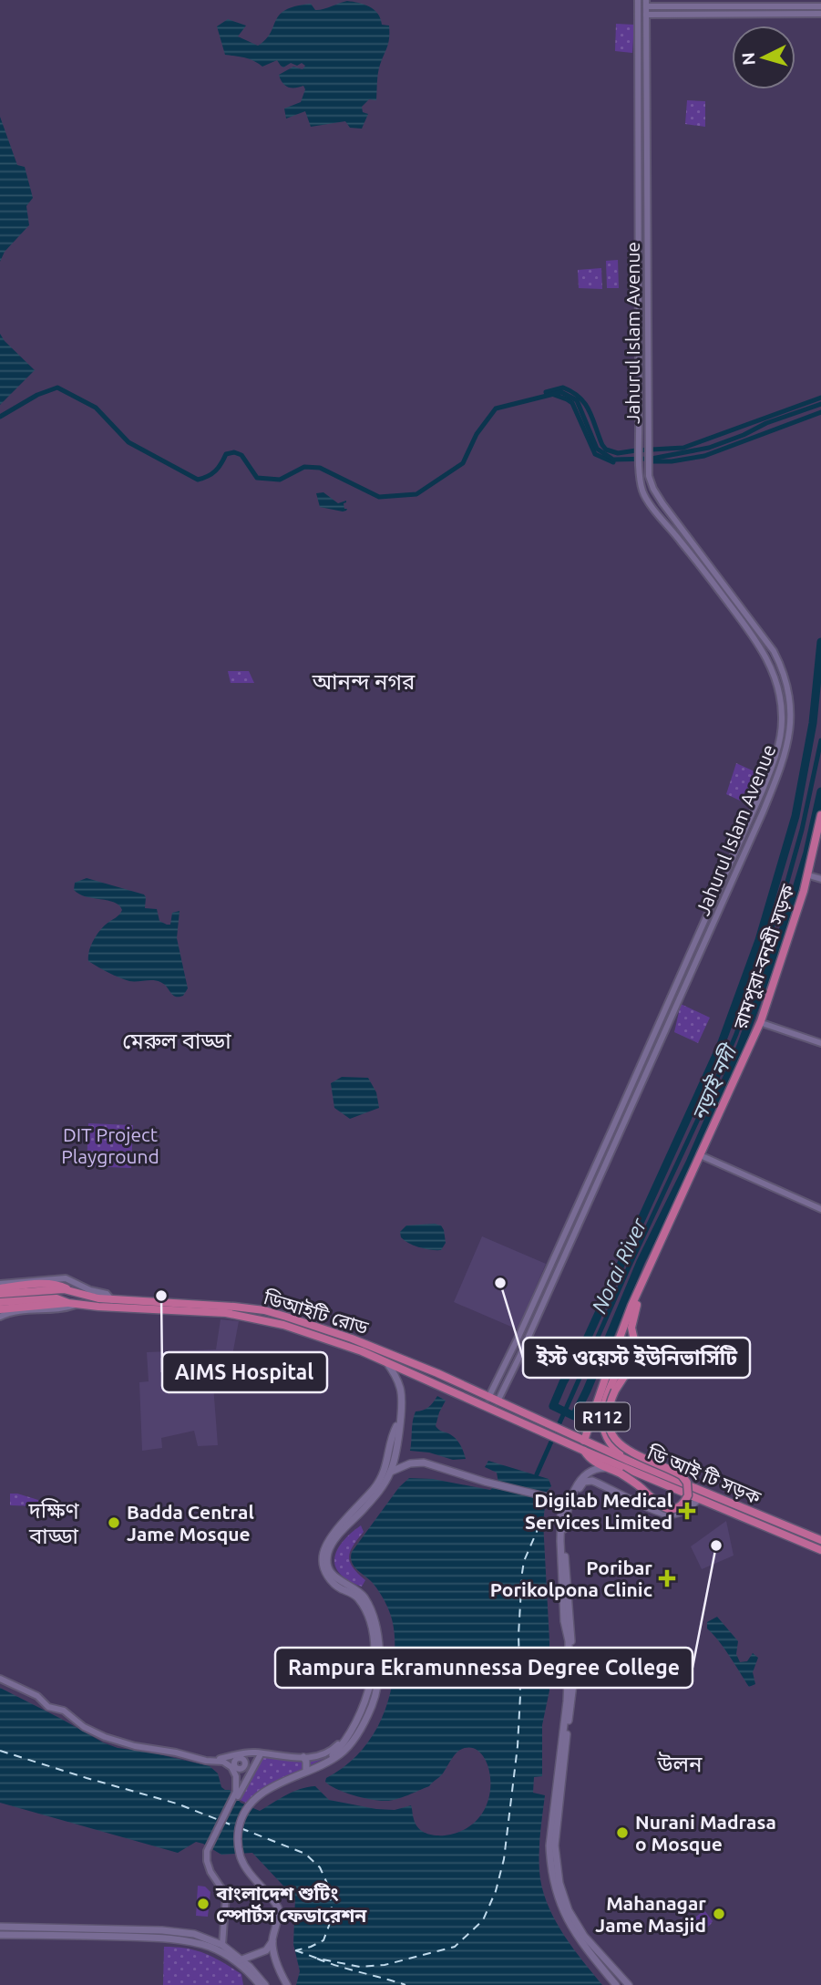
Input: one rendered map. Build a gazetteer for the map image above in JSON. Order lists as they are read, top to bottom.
{
  "streets": {
    "main road": [
      "রামপুরা-বনশ্রী সড়ক",
      "ডিআইটি রোড",
      "R112",
      "ডি আই টি সড়ক"
    ],
    "street": ["Jahurul Islam Avenue"]
  },
  "crossings": [
    ["Jahurul Islam Avenue", "ডিআইটি রোড"],
    ["রামপুরা-বনশ্রী সড়ক", "R112"],
    ["রামপুরা-বনশ্রী সড়ক", "ডি আই টি সড়ক"],
    ["ডিআইটি রোড", "ডি আই টি সড়ক"],
    ["R112", "ডি আই টি সড়ক"]
  ],
  "districts": [
    "আনন্দ নগর",
    "মেরুল বাড্ডা",
    "দক্ষিণ বাড্ডা",
    "উলন"
  ],
  "water": ["নড়াই নদী", "Norai River"],
  "parks": ["DIT Project Playground"],
  "places": {
    "other": [
      "ইস্ট ওয়েস্ট ইউনিভার্সিটি",
      "AIMS Hospital",
      "Badda Central Jame Mosque",
      "Rampura Ekramunnessa Degree College",
      "Nurani Madrasa o Mosque",
      "বাংলাদেশ শুটিং স্পোর্টস ফেডারেশন",
      "Mahanagar Jame Masjid"
    ],
    "health": ["Digilab Medical Services Limited", "Poribar Porikolpona Clinic"]
  },
  "north": "left"
}
